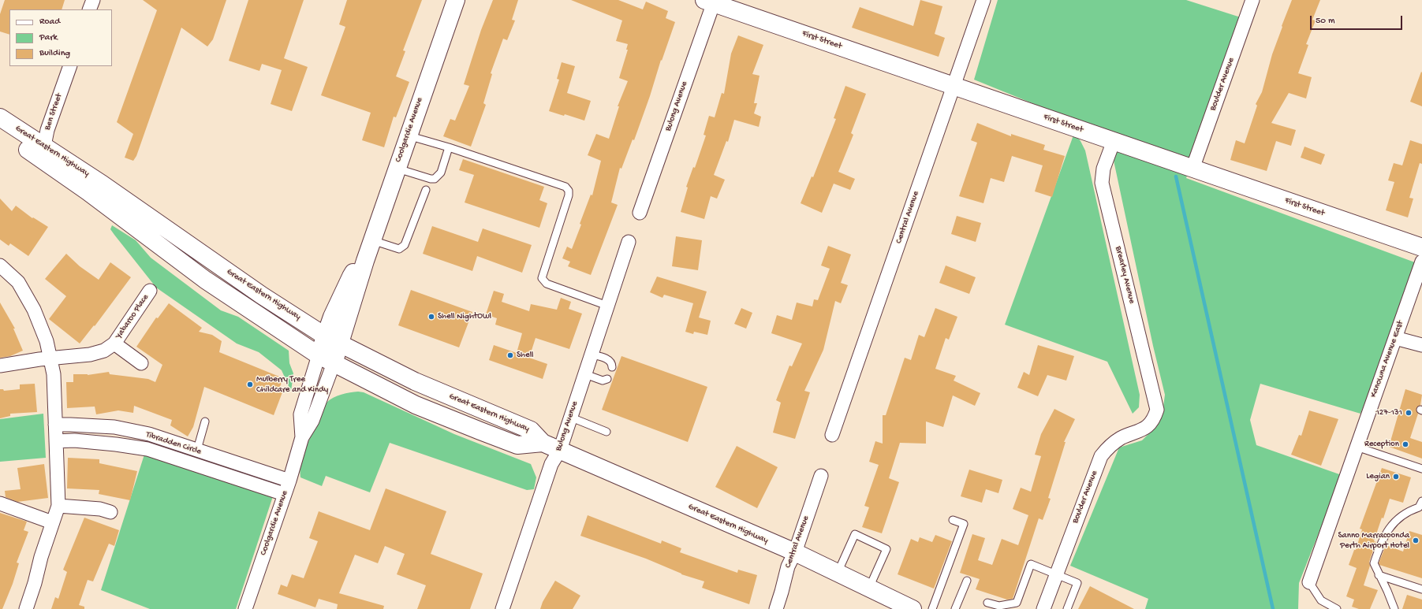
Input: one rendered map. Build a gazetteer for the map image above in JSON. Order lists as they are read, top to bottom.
{
  "streets": {
    "main road": ["First Street", "Coolgardie Avenue", "Great Eastern Highway"],
    "street": [
      "Boulder Avenue",
      "Bulong Avenue",
      "Ben Street",
      "Central Avenue",
      "Brearley Avenue",
      "Yabaroo Place",
      "Kanowna Avenue East",
      "Tibradden Circle"
    ]
  },
  "crossings": [
    ["First Street", "Boulder Avenue"],
    ["First Street", "Bulong Avenue"],
    ["First Street", "Central Avenue"],
    ["First Street", "Brearley Avenue"],
    ["Boulder Avenue", "Brearley Avenue"],
    ["Bulong Avenue", "Great Eastern Highway"],
    ["Ben Street", "Great Eastern Highway"],
    ["Coolgardie Avenue", "Great Eastern Highway"],
    ["Coolgardie Avenue", "Tibradden Circle"],
    ["Great Eastern Highway", "Central Avenue"]
  ],
  "places": [
    "Shell NightOwl",
    "Shell",
    "Mulberry Tree Childcare and Kindy",
    "127-131",
    "Reception",
    "Legian",
    "Sanno Marracoonda Perth Airport Hotel"
  ],
  "legend": ["Road", "Park", "Building"],
  "scale_bar": "50 m"
}
